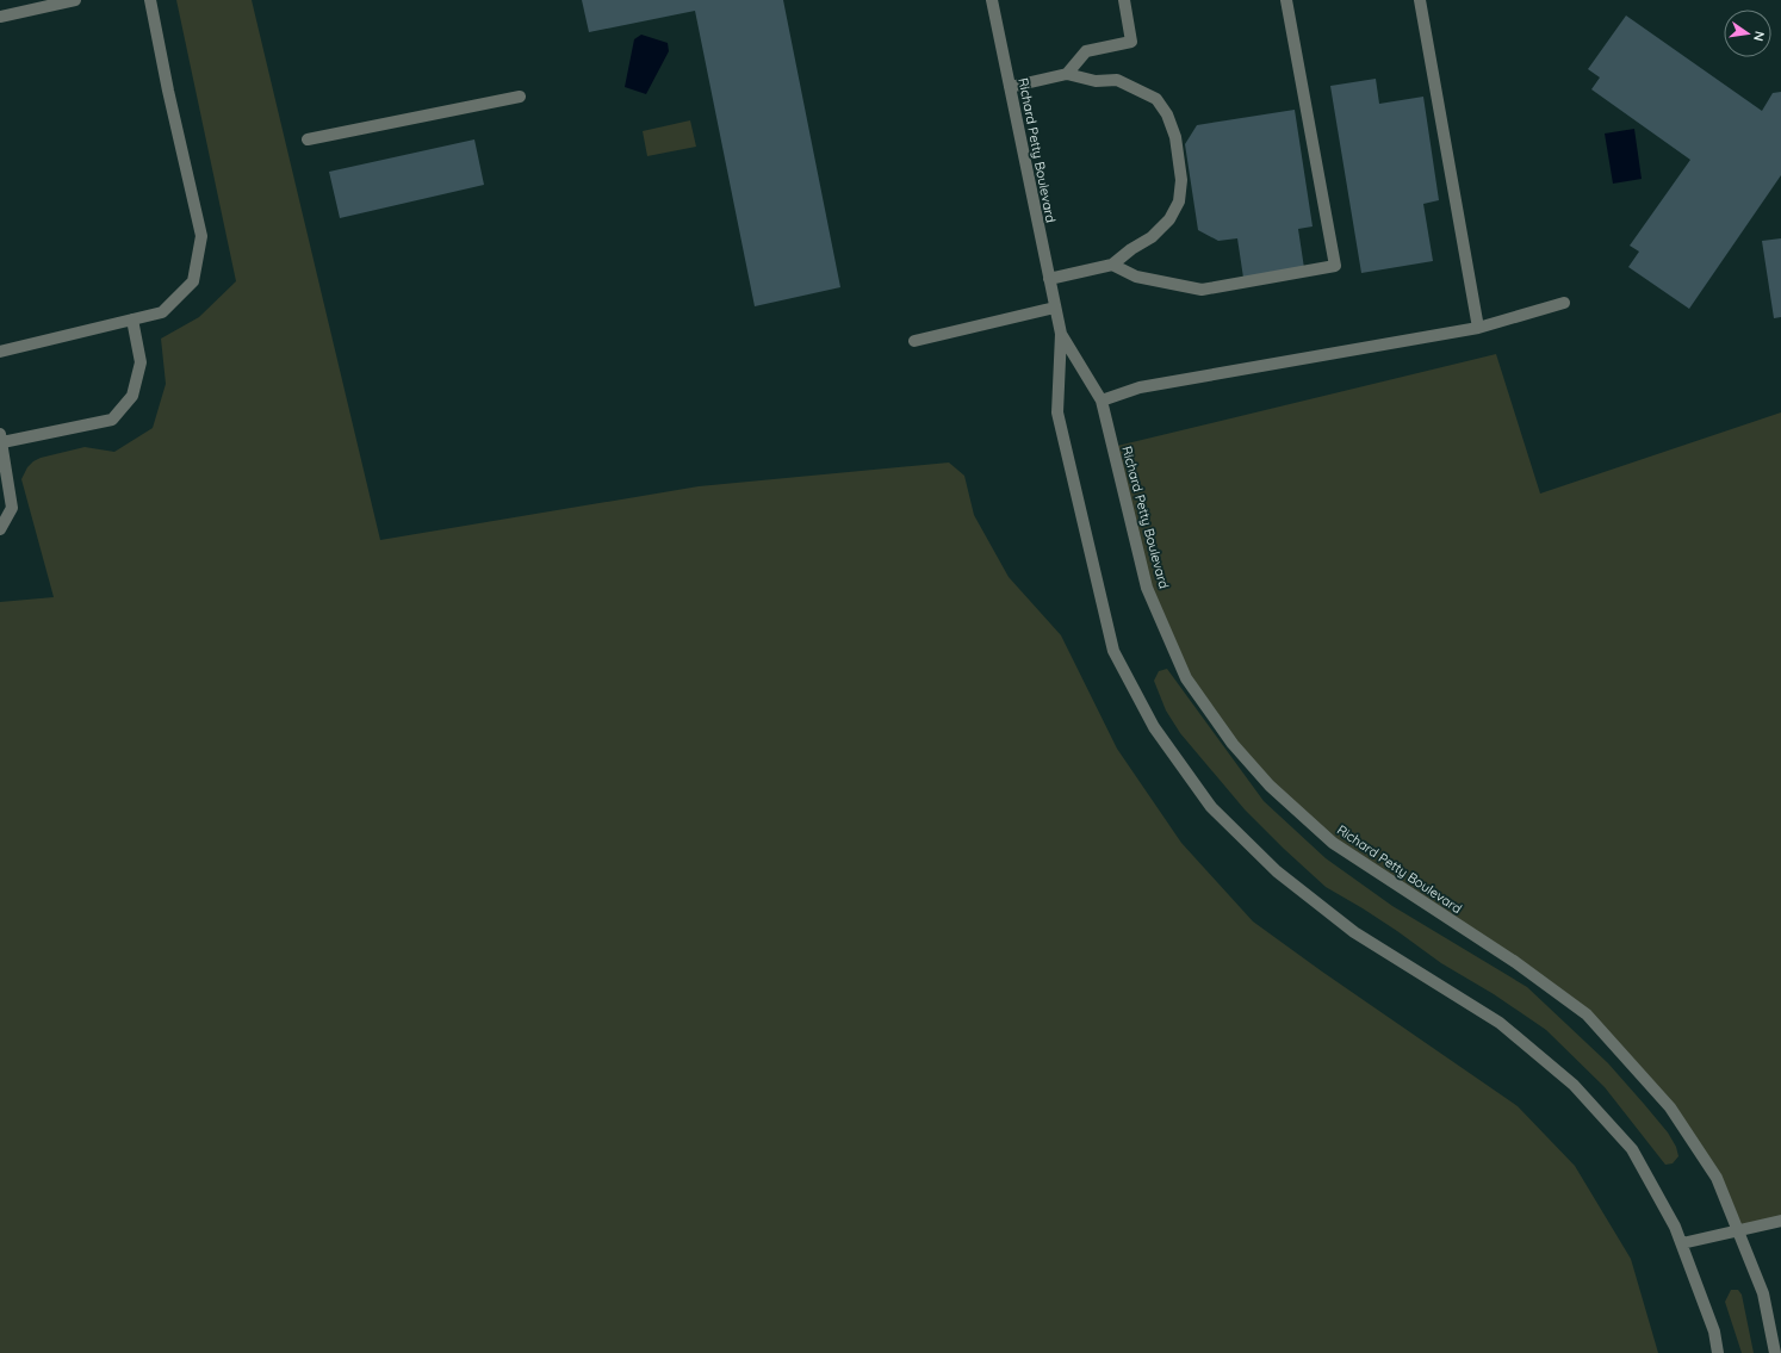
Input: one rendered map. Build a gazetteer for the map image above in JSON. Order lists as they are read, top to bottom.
{
  "streets": {
    "street": ["Richard Petty Boulevard"]
  },
  "north": "right"
}
